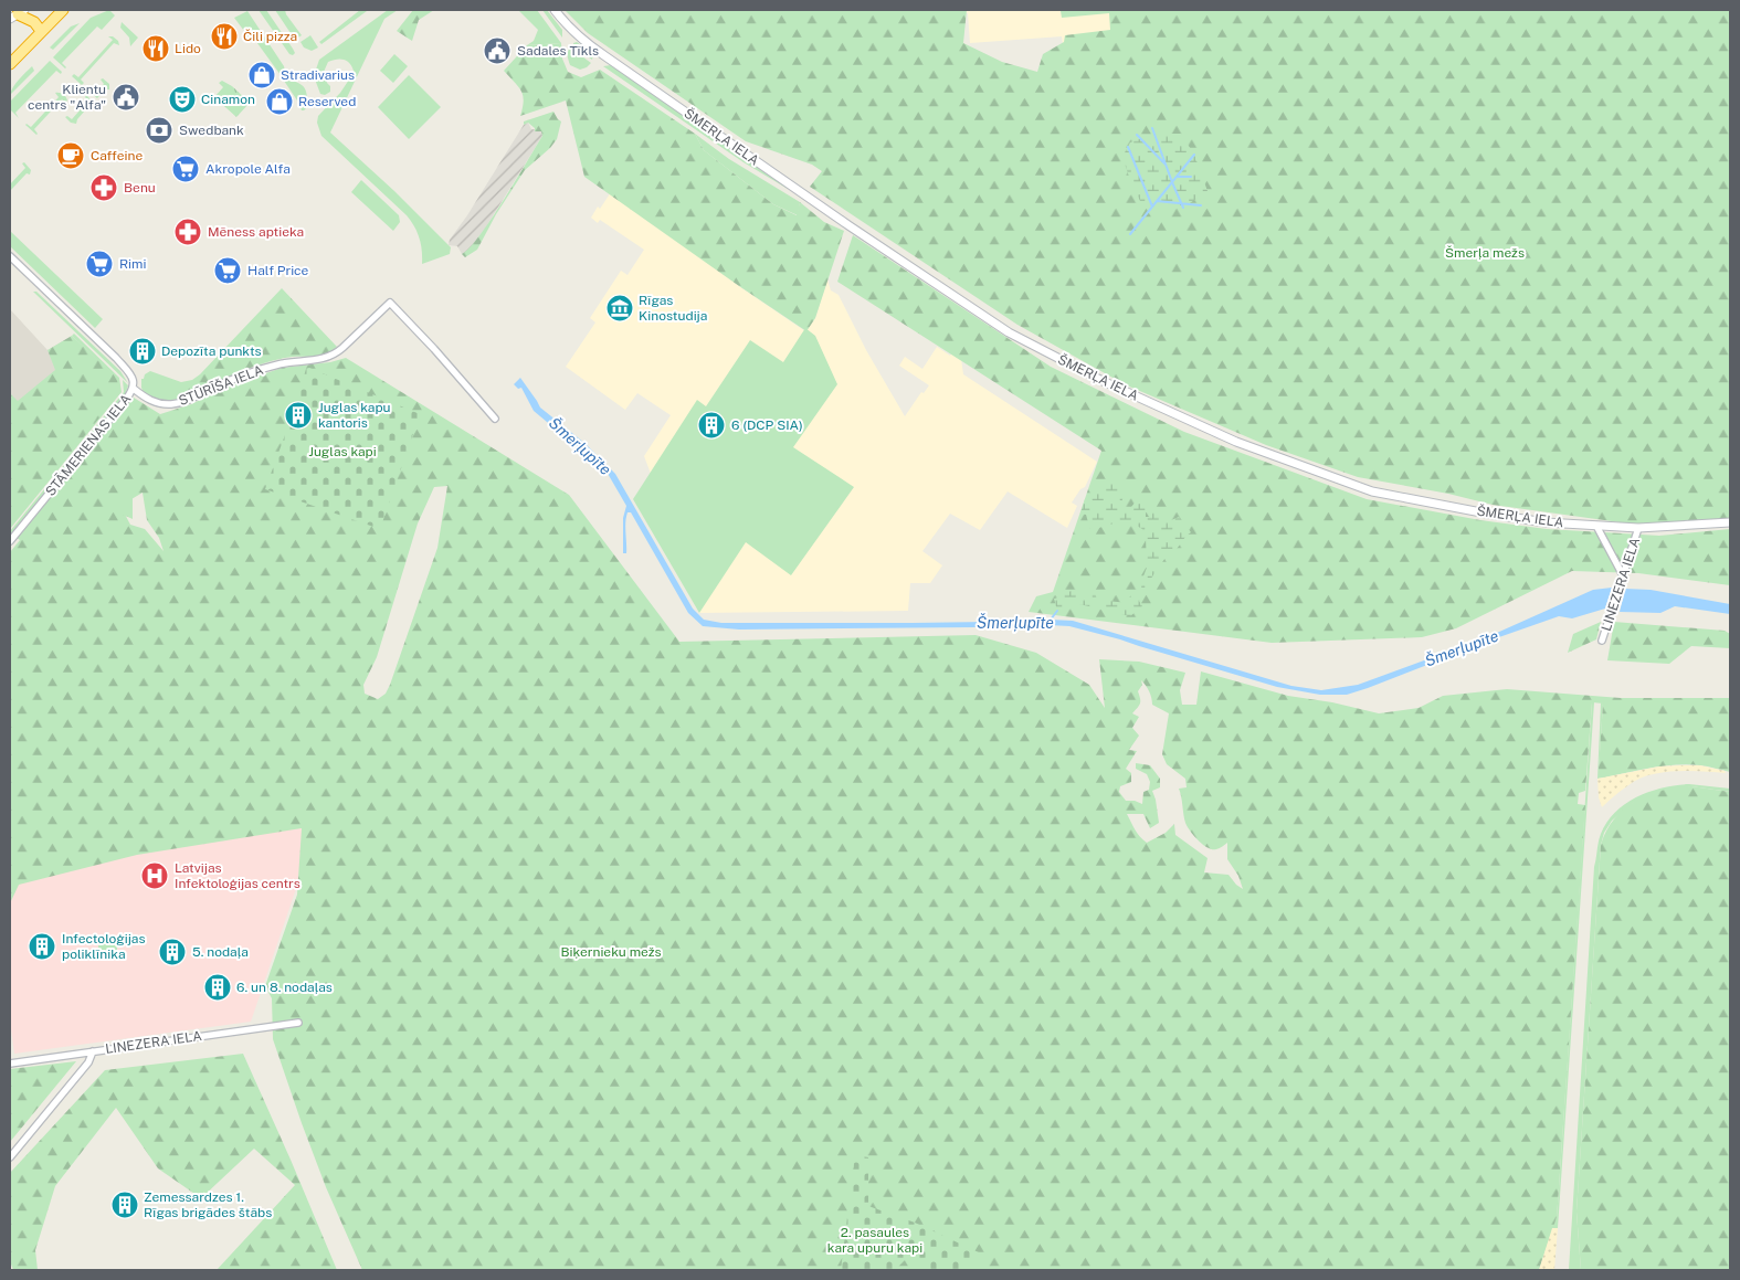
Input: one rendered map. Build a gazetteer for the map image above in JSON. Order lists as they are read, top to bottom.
{
  "streets": {
    "street": [
      "ŠMERĻA IELA",
      "STŪRĪŠA IELA",
      "STĀMERIENAS IELA",
      "LINEZERA IELA"
    ]
  },
  "crossings": [
    ["ŠMERĻA IELA", "LINEZERA IELA"],
    ["STŪRĪŠA IELA", "STĀMERIENAS IELA"]
  ],
  "water": ["Šmerļupīte"],
  "parks": [
    "Šmerļa mežs",
    "Juglas kapi",
    "Biķernieku mežs",
    "2. pasaules kara upuru kapi"
  ],
  "places": {
    "restaurant": ["Čili pizza", "Lido"],
    "public building": ["Sadales Tīkls", "Klientu centrs \"Alfa\""],
    "shop": ["Stradivarius", "Reserved"],
    "theatre": ["Cinamon"],
    "bank": ["Swedbank"],
    "cafe": ["Caffeine"],
    "supermarket": ["Akropole Alfa", "Rimi", "Half Price"],
    "pharmacy": ["Benu", "Mēness aptieka"],
    "museum": ["Rīgas Kinostudija"],
    "building": [
      "Depozīta punkts",
      "Juglas kapu kantoris",
      "6 (DCP SIA)",
      "Infectoloģijas poliklīnika",
      "5. nodaļa",
      "6. un 8. nodaļas",
      "Zemessardzes 1. Rīgas brigādes štābs"
    ],
    "hospital": ["Latvijas Infektoloģijas centrs"]
  }
}
